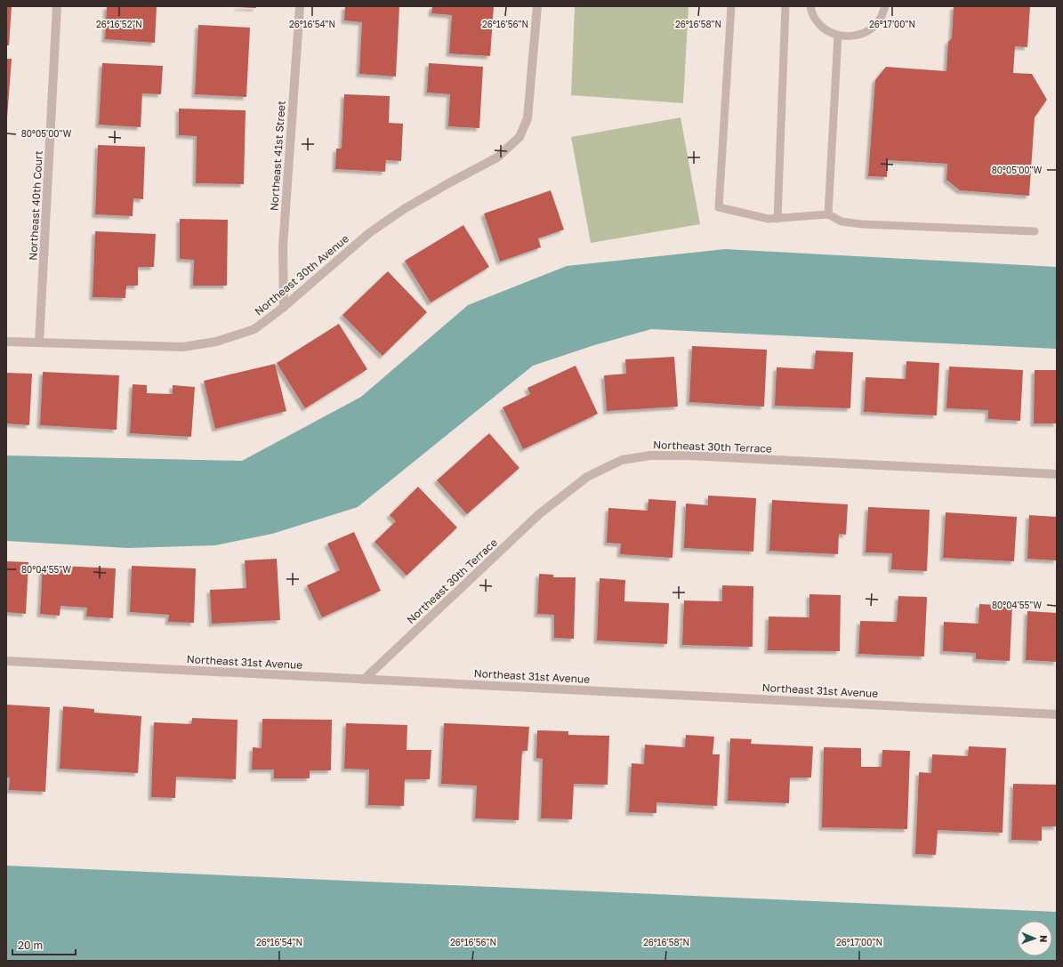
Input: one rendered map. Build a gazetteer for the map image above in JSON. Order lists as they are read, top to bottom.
{
  "streets": {
    "street": [
      "Northeast 41st Street",
      "Northeast 40th Court",
      "Northeast 30th Avenue",
      "Northeast 30th Terrace",
      "Northeast 31st Avenue"
    ]
  },
  "crossings": [
    ["Northeast 41st Street", "Northeast 30th Avenue"],
    ["Northeast 40th Court", "Northeast 30th Avenue"],
    ["Northeast 30th Terrace", "Northeast 31st Avenue"]
  ],
  "scale_bar": "20 m",
  "north": "right",
  "coordinates": [
    "26°16'52\"N",
    "26°16'54\"N",
    "26°16'56\"N",
    "26°16'58\"N",
    "26°17'00\"N",
    "80°05'00\"W",
    "80°04'55\"W"
  ]
}
